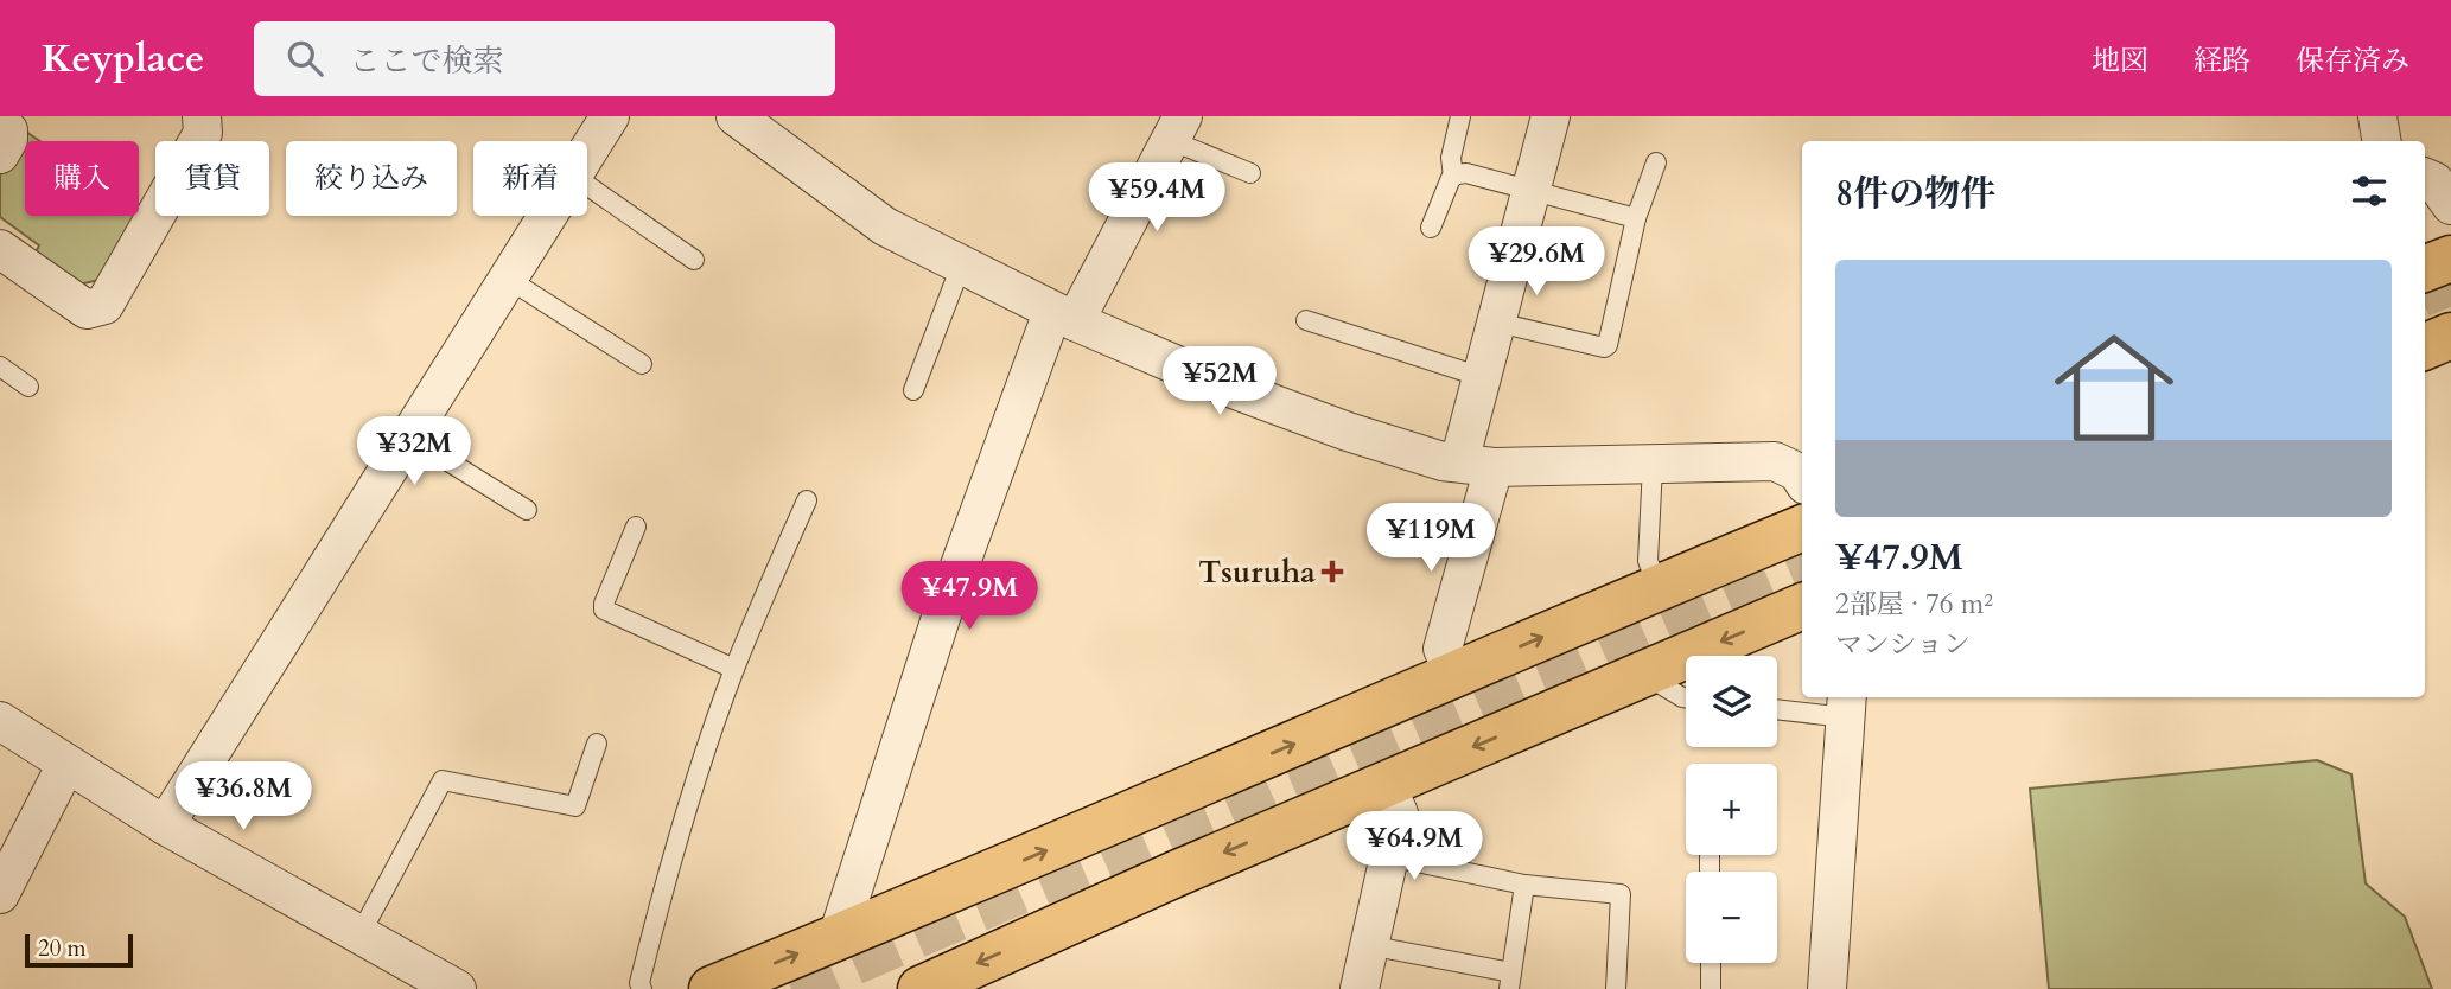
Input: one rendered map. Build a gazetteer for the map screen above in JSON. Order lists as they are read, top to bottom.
{
  "places": {
    "health": ["Tsuruha"]
  },
  "scale_bar": "20 m",
  "page": {
    "header": "Keyplace",
    "search": "ここで検索",
    "nav": ["地図", "経路", "保存済み"],
    "chip": [
      "購入",
      "賃貸",
      "絞り込み",
      "新着"
    ],
    "heading": "8件の物件",
    "price": [
      "¥59.4M",
      "¥29.6M",
      "¥52M",
      "¥32M",
      "¥119M",
      "¥47.9M",
      "¥36.8M",
      "¥64.9M"
    ],
    "list": [
      {
        "name": "¥47.9M",
        "note": "2部屋 · 76 m² · マンション"
      }
    ],
    "map_buttons": ["+", "−"],
    "scale": "20 m"
  }
}
